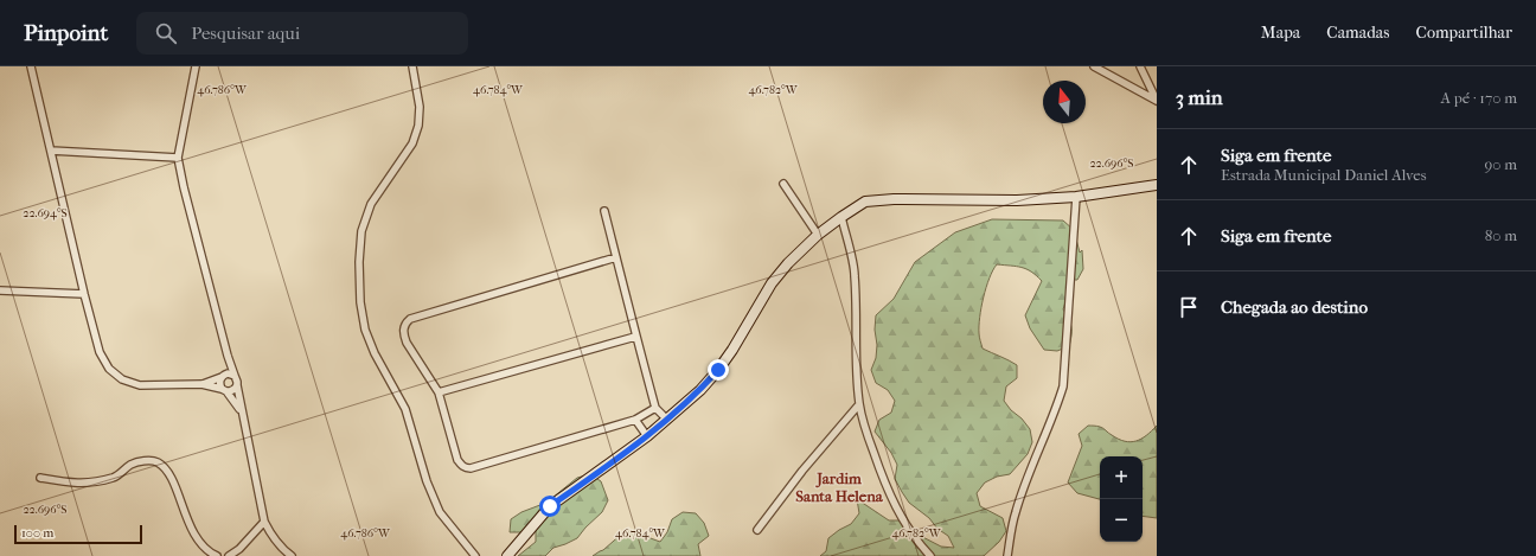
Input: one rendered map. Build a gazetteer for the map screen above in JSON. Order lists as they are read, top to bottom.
{
  "districts": ["Jardim Santa Helena"],
  "scale_bar": "100 m",
  "north": "top",
  "page": {
    "header": "Pinpoint",
    "search": "Pesquisar aqui",
    "nav": ["Mapa", "Camadas", "Compartilhar"],
    "heading": ["3 min", "A pé · 170 m"],
    "list": [
      ["Siga em frente", "Estrada Municipal Daniel Alves", "90 m"],
      ["Siga em frente", "80 m"],
      "Chegada ao destino"
    ],
    "map_buttons": ["+", "−"],
    "scale": "100 m"
  },
  "coordinates": [
    "46.786°W",
    "46.784°W",
    "46.782°W",
    "22.696°S",
    "22.694°S"
  ]
}
